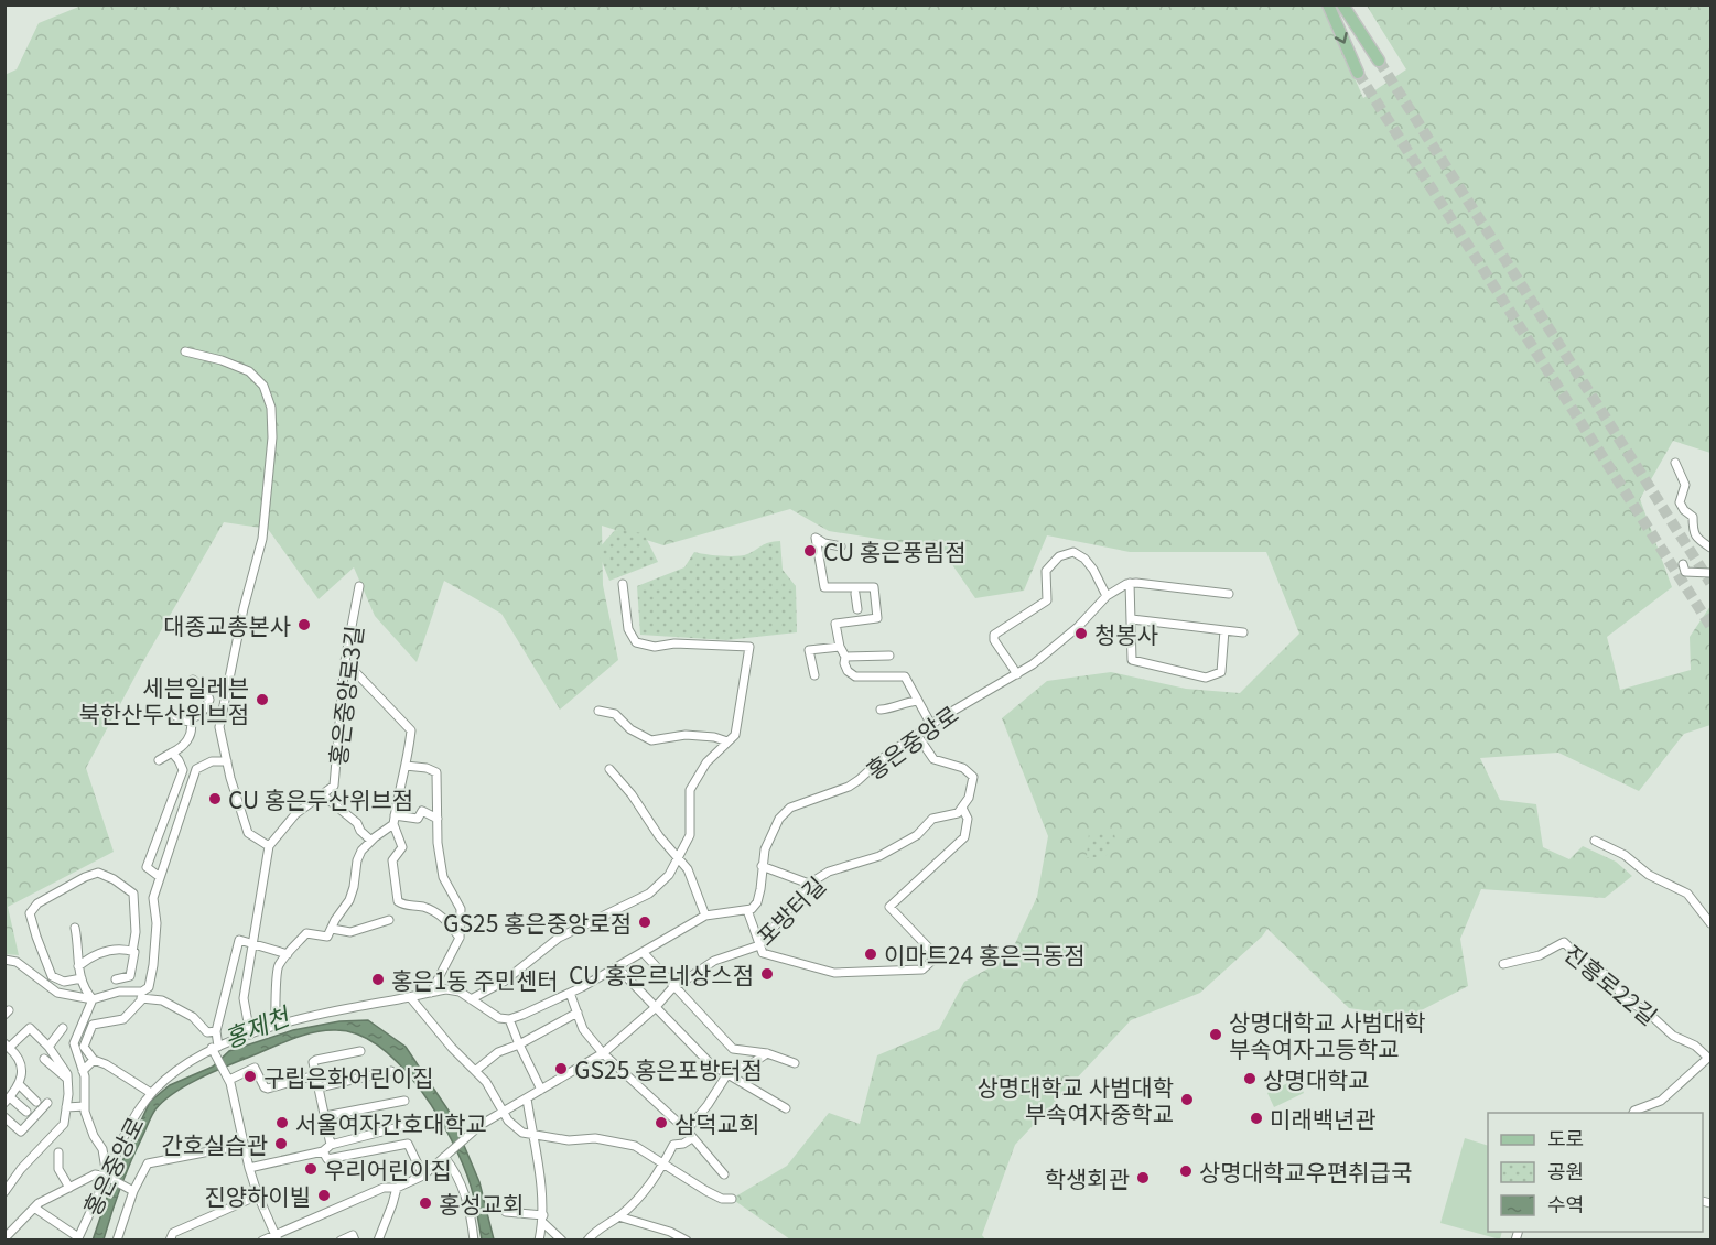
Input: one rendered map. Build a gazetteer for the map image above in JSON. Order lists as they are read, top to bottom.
{
  "streets": {
    "street": [
      "홍은중앙로3길",
      "홍은중앙로",
      "포방터길",
      "진흥로22길"
    ]
  },
  "water": ["홍제천"],
  "places": [
    "CU 홍은풍림점",
    "대종교총본사",
    "청봉사",
    "세븐일레븐 북한산두산위브점",
    "CU 홍은두산위브점",
    "GS25 홍은중앙로점",
    "이마트24 홍은극동점",
    "CU 홍은르네상스점",
    "홍은1동 주민센터",
    "상명대학교 사범대학 부속여자고등학교",
    "GS25 홍은포방터점",
    "구립은화어린이집",
    "상명대학교",
    "상명대학교 사범대학 부속여자중학교",
    "미래백년관",
    "서울여자간호대학교",
    "삼덕교회",
    "간호실습관",
    "우리어린이집",
    "상명대학교우편취급국",
    "학생회관",
    "진양하이빌",
    "홍성교회"
  ],
  "legend": ["도로", "공원", "수역"]
}
